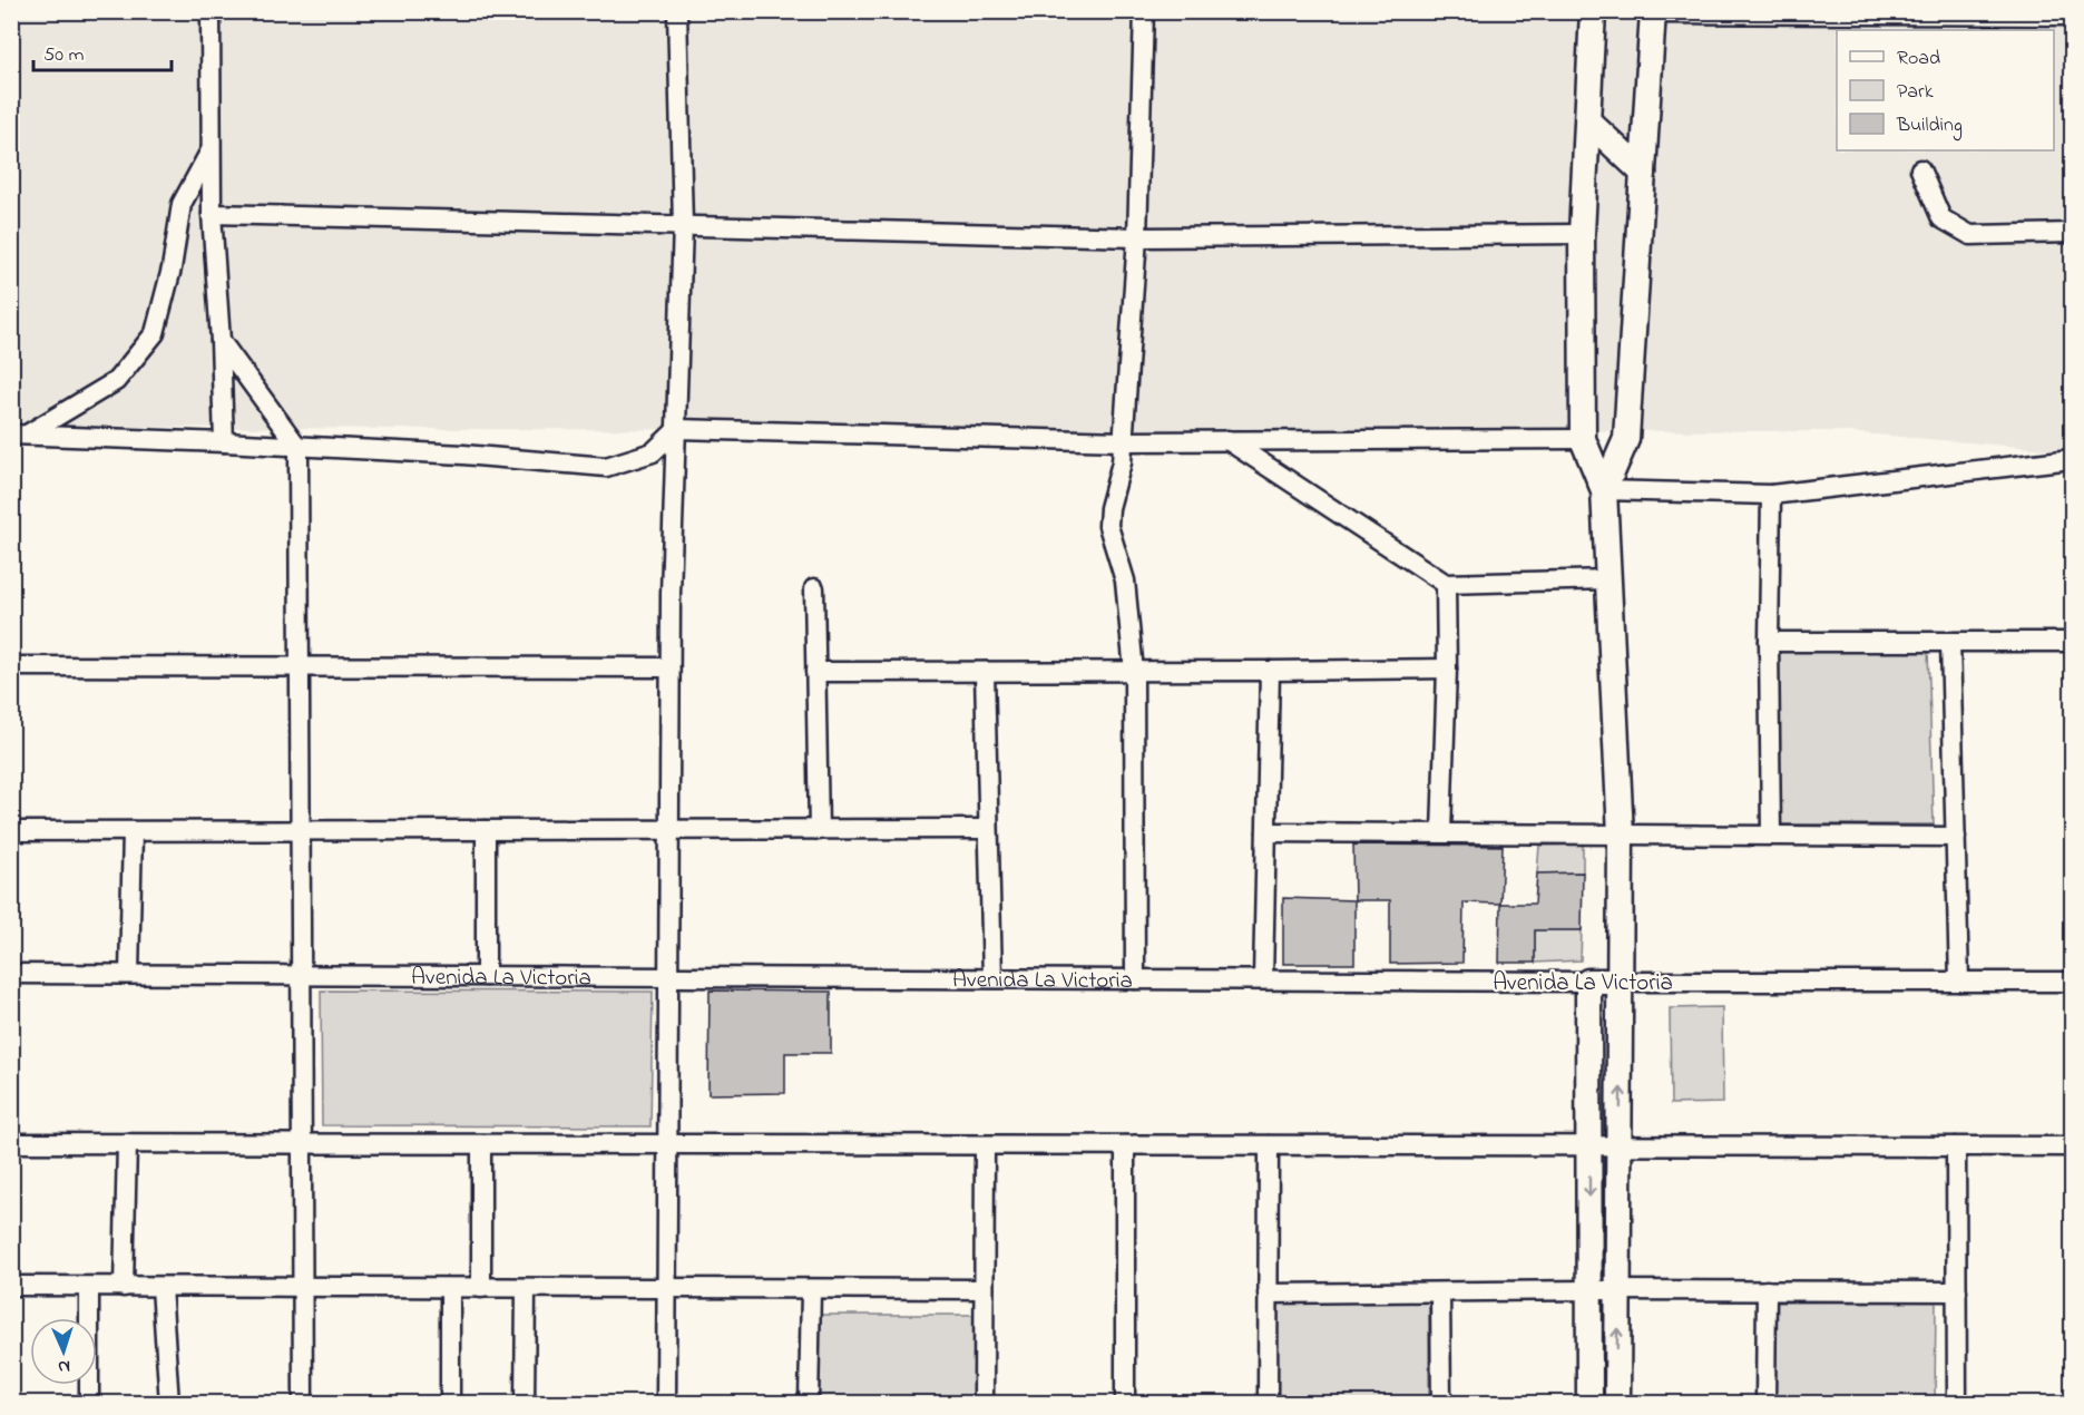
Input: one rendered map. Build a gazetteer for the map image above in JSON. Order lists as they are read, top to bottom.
{
  "streets": {
    "street": ["Avenida La Victoria"]
  },
  "legend": ["Road", "Park", "Building"],
  "scale_bar": "50 m",
  "north": "bottom"
}
